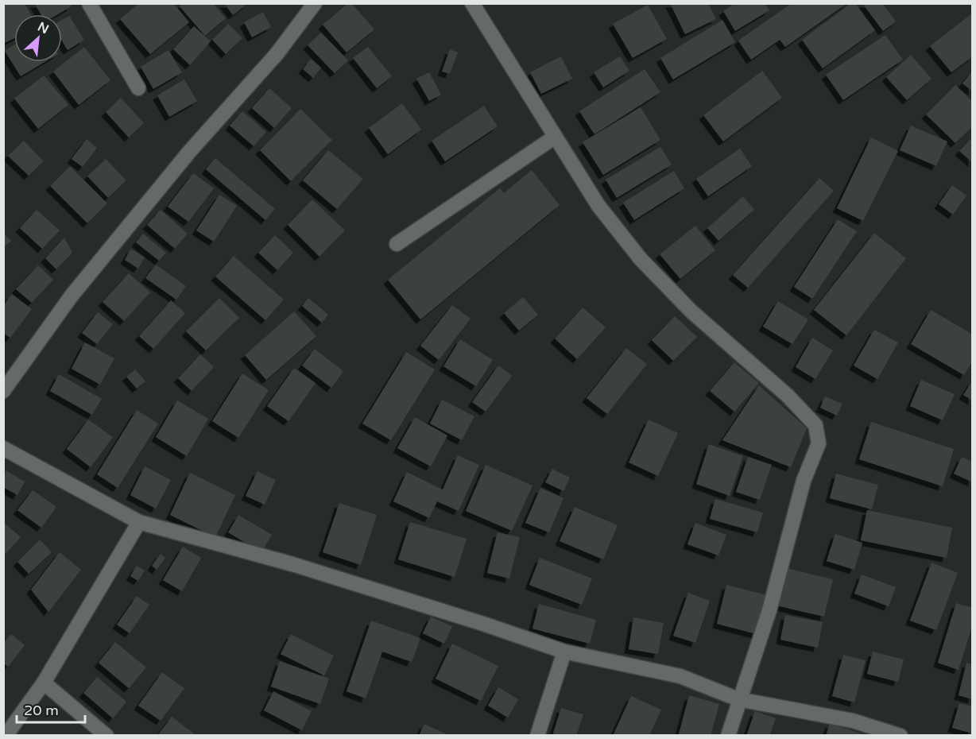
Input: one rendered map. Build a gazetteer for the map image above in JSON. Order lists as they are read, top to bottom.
{
  "scale_bar": "20 m",
  "north": "top right"
}
